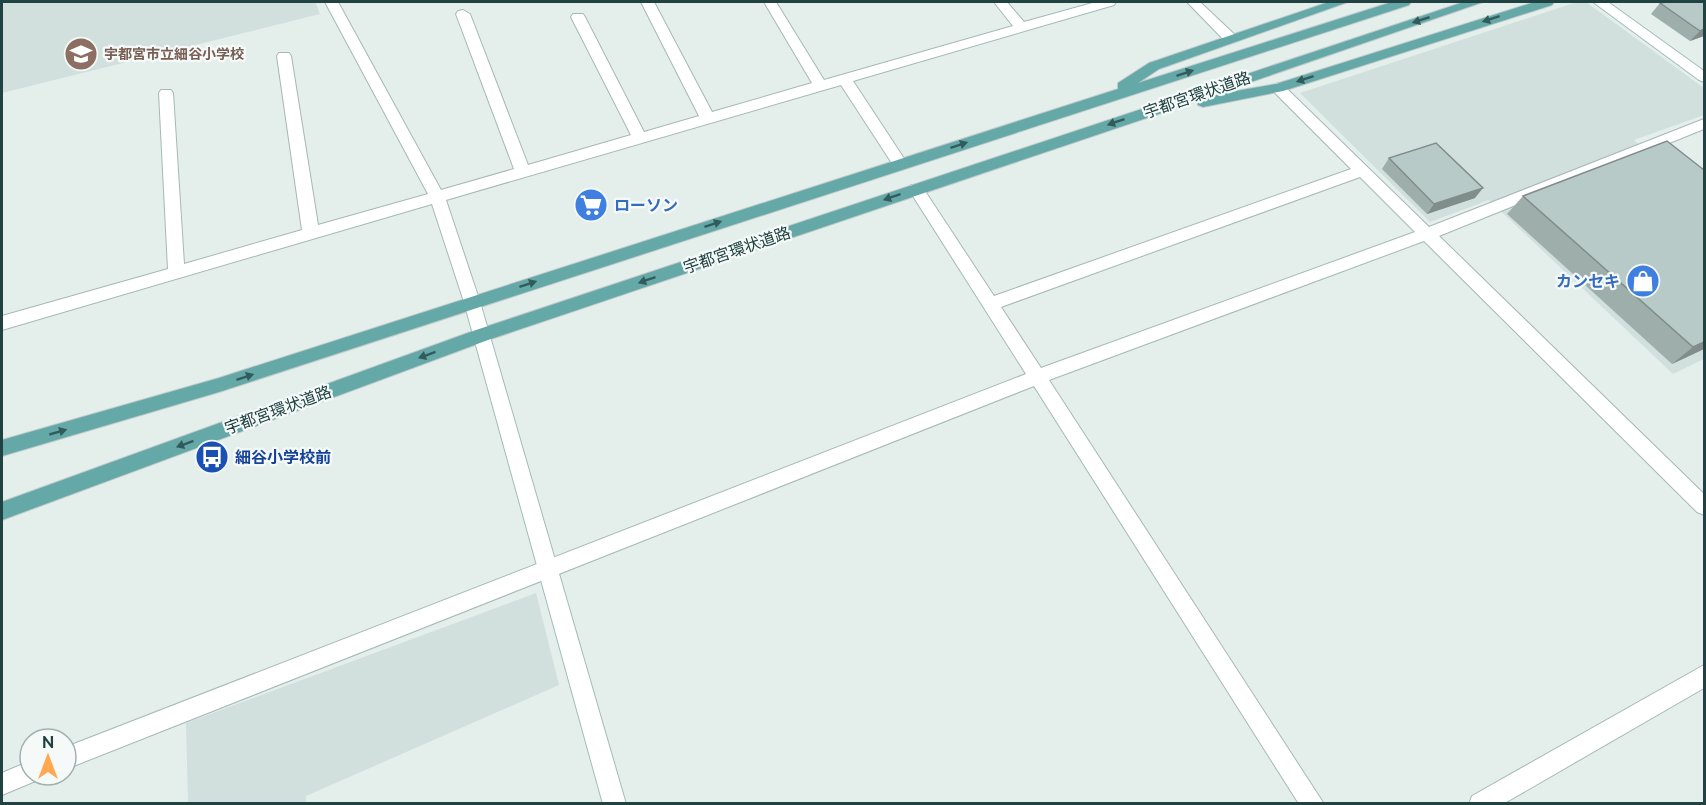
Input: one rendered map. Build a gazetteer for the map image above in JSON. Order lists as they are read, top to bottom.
{
  "streets": {
    "main road": ["宇都宮環状道路"]
  },
  "places": {
    "school or university": ["宇都宮市立細谷小学校"],
    "supermarket": ["ローソン"],
    "shop": ["カンセキ"],
    "bus stop": ["細谷小学校前"]
  },
  "north": "top"
}
